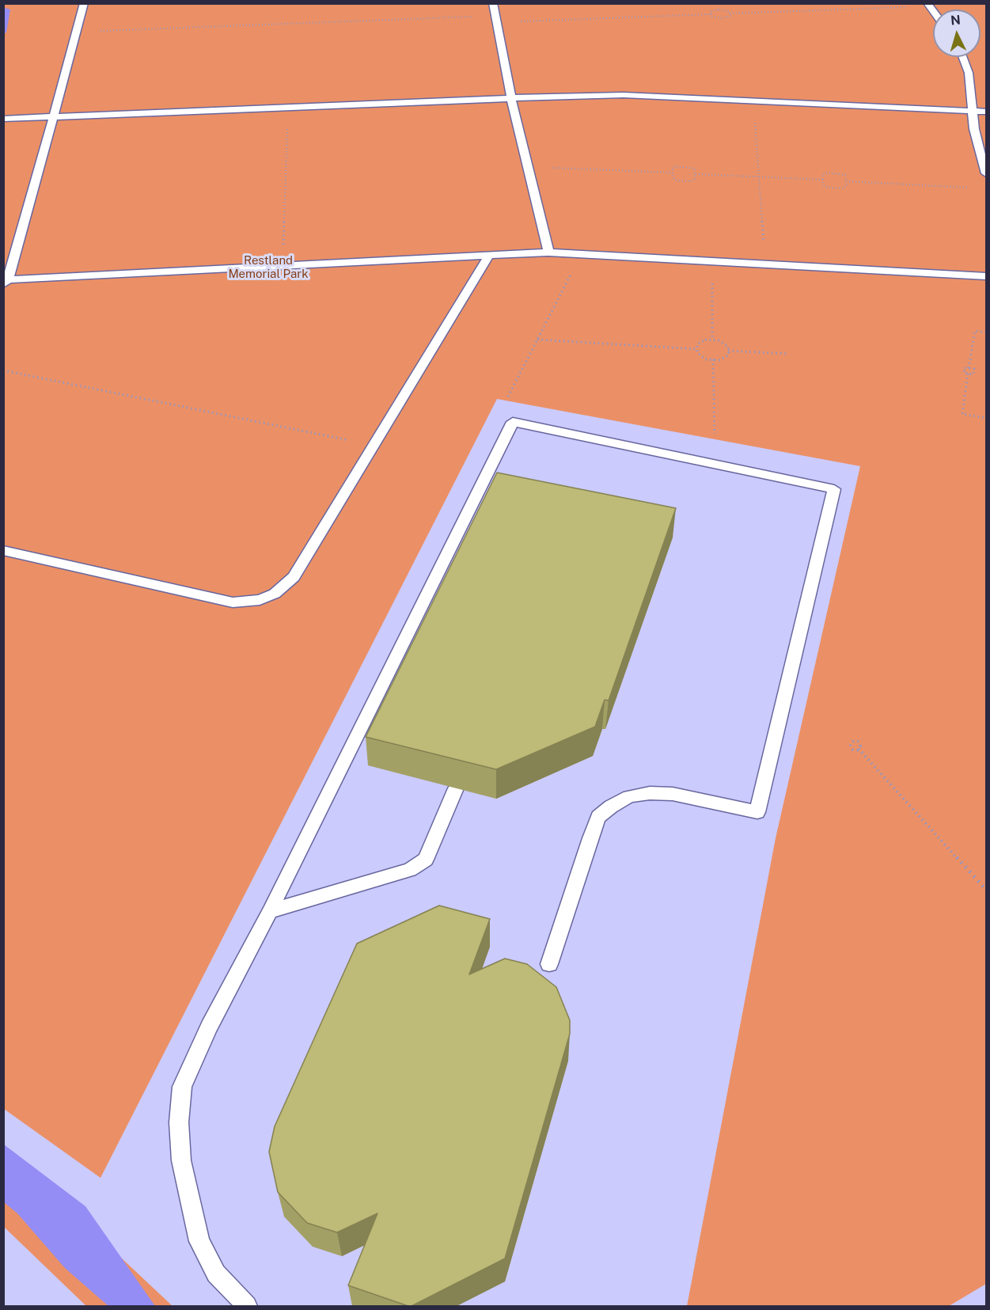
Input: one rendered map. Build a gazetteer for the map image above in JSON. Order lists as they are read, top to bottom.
{
  "parks": ["Restland Memorial Park"],
  "north": "top"
}
